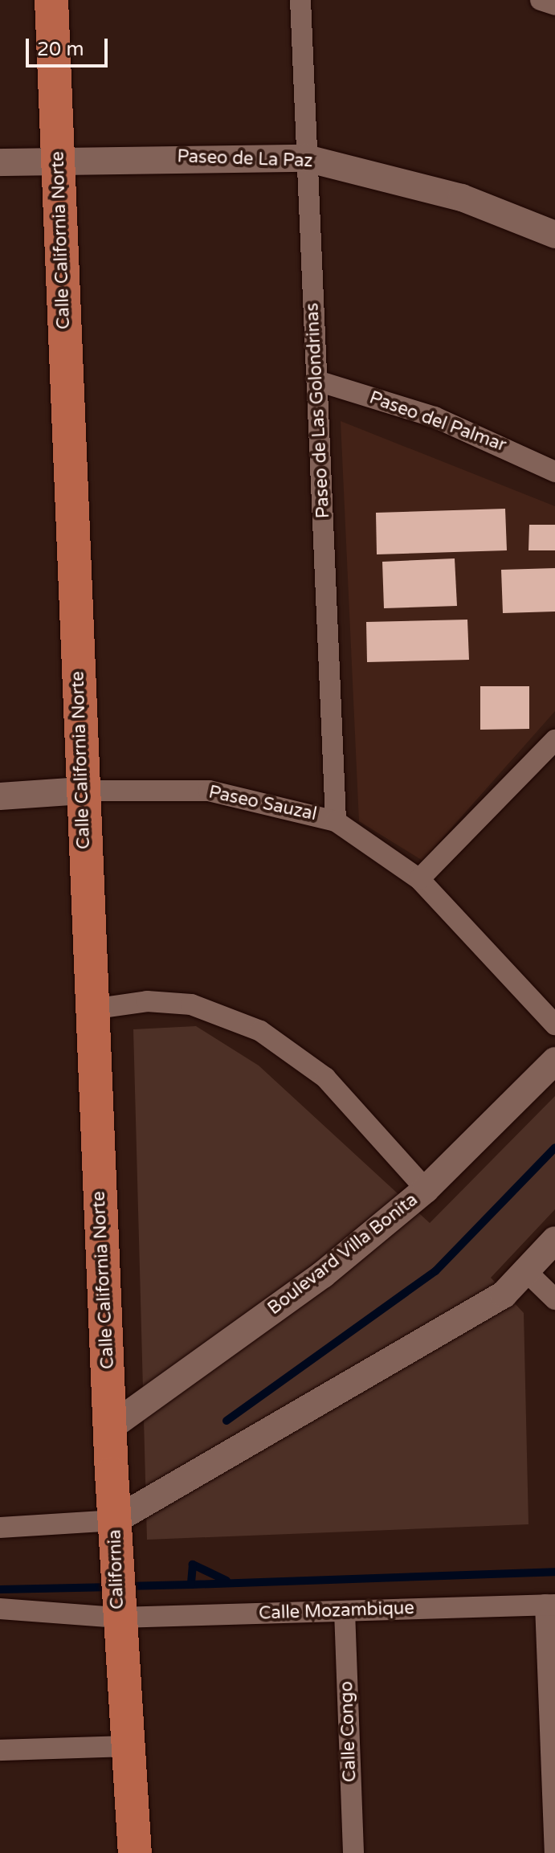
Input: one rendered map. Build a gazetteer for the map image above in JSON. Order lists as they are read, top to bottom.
{
  "streets": {
    "main road": ["Calle California Norte", "California"],
    "street": [
      "Paseo de La Paz",
      "Paseo de Las Golondrinas",
      "Paseo del Palmar",
      "Paseo Sauzal",
      "Boulevard Villa Bonita",
      "Calle Mozambique",
      "Calle Congo"
    ]
  },
  "crossings": [
    ["Paseo de La Paz", "Calle California Norte"],
    ["Paseo de La Paz", "Paseo de Las Golondrinas"],
    ["Calle California Norte", "Paseo Sauzal"],
    ["Calle California Norte", "Boulevard Villa Bonita"],
    ["Calle California Norte", "California"],
    ["Paseo de Las Golondrinas", "Paseo del Palmar"],
    ["Paseo de Las Golondrinas", "Paseo Sauzal"],
    ["California", "Calle Mozambique"],
    ["Calle Mozambique", "Calle Congo"]
  ],
  "scale_bar": "20 m"
}
